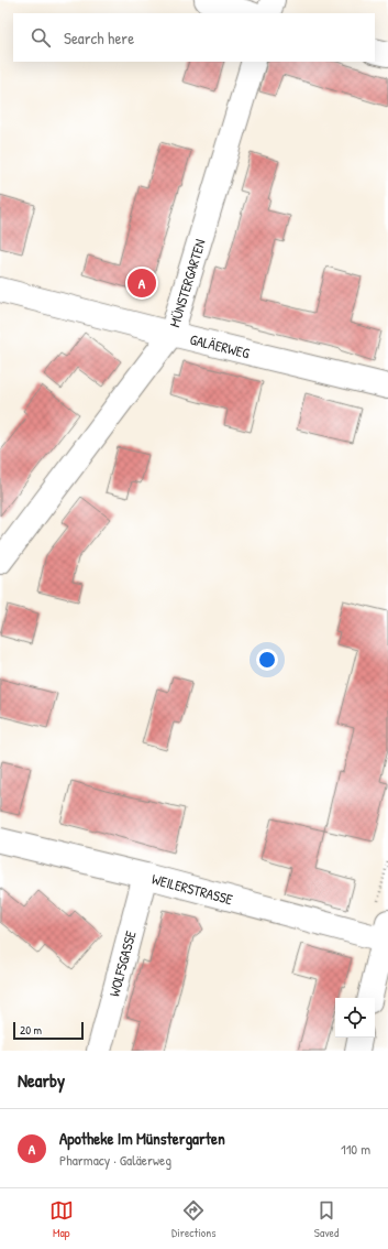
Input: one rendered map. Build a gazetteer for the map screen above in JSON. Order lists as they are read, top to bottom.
{
  "streets": {
    "street": [
      "MÜNSTERGARTEN",
      "GALÄERWEG",
      "WEILERSTRASSE",
      "WOLFSGASSE"
    ]
  },
  "crossings": [
    ["MÜNSTERGARTEN", "GALÄERWEG"],
    ["WEILERSTRASSE", "WOLFSGASSE"]
  ],
  "scale_bar": "20 m",
  "page": {
    "search": "Search here",
    "pins": "A",
    "scale": "20 m",
    "heading": "Nearby",
    "list": [
      {
        "mark": "A",
        "name": "Apotheke Im Münstergarten",
        "note": "Pharmacy · Galäerweg",
        "value": "110 m"
      }
    ],
    "nav": ["Map", "Directions", "Saved"]
  }
}
